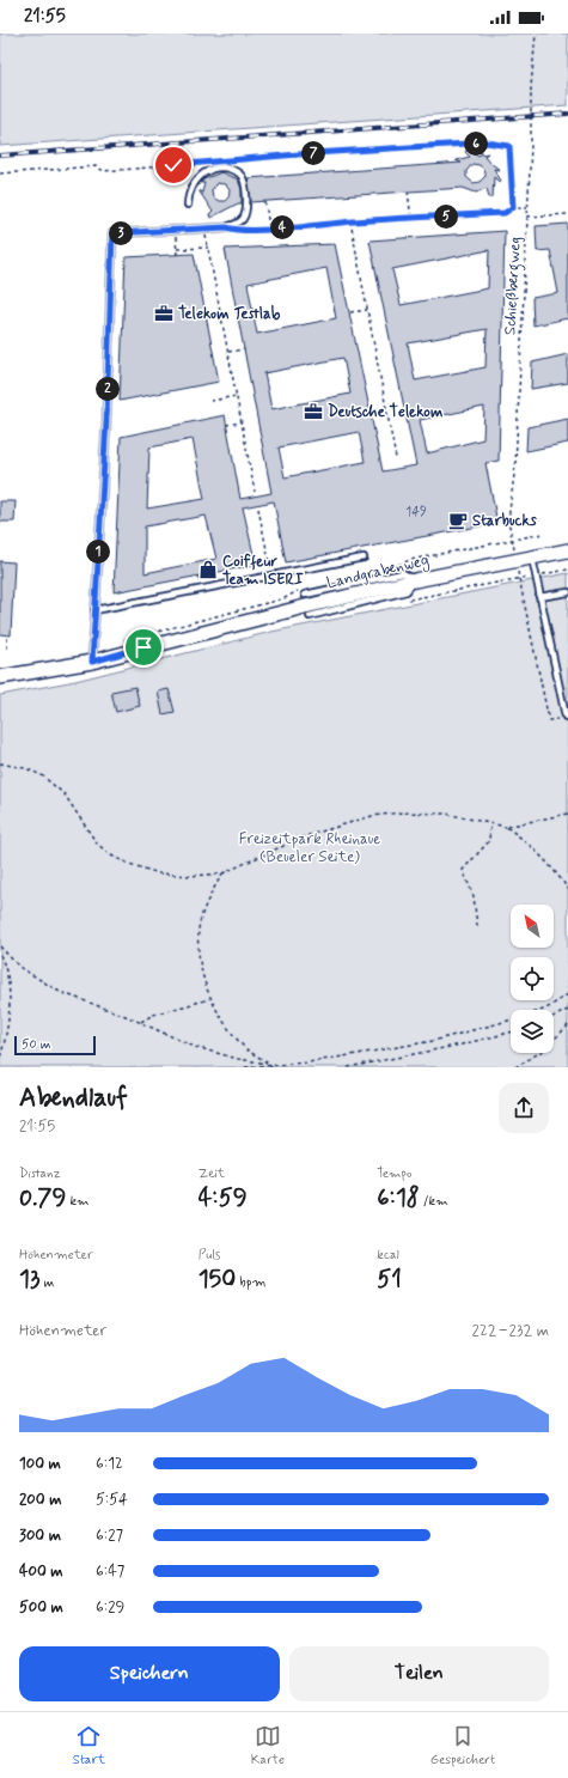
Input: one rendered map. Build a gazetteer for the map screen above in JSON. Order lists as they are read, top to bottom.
{
  "streets": {
    "street": ["Landgrabenweg"],
    "path": ["Schießbergweg"]
  },
  "parks": ["Freizeitpark Rheinaue (Beueler Seite)"],
  "places": {
    "office": ["Telekom Testlab", "Deutsche Telekom"],
    "cafe": ["Starbucks"],
    "shop": ["Coiffeur Team ISERI"]
  },
  "house_numbers": ["149"],
  "scale_bar": "50 m",
  "north": "top left",
  "page": {
    "status": "21:55",
    "pins": [
      "6",
      "7",
      "5",
      "4",
      "3",
      "2",
      "1"
    ],
    "scale": "50 m",
    "heading": ["Abendlauf", "21:55"],
    "stats": [
      ["Distanz", "0.79 km"],
      ["Zeit", "4:59"],
      ["Tempo", "6:18 /km"],
      ["Höhenmeter", "13 m"],
      ["Puls", "150 bpm"],
      ["kcal", "51"]
    ],
    "chart": ["Höhenmeter", "222–232 m"],
    "list": [
      {
        "name": "100 m",
        "note": "6:12"
      },
      {
        "name": "200 m",
        "note": "5:54"
      },
      {
        "name": "300 m",
        "note": "6:27"
      },
      {
        "name": "400 m",
        "note": "6:47"
      },
      {
        "name": "500 m",
        "note": "6:29"
      }
    ],
    "buttons": ["Speichern", "Teilen"],
    "tabs": ["Start", "Karte", "Gespeichert"]
  }
}
